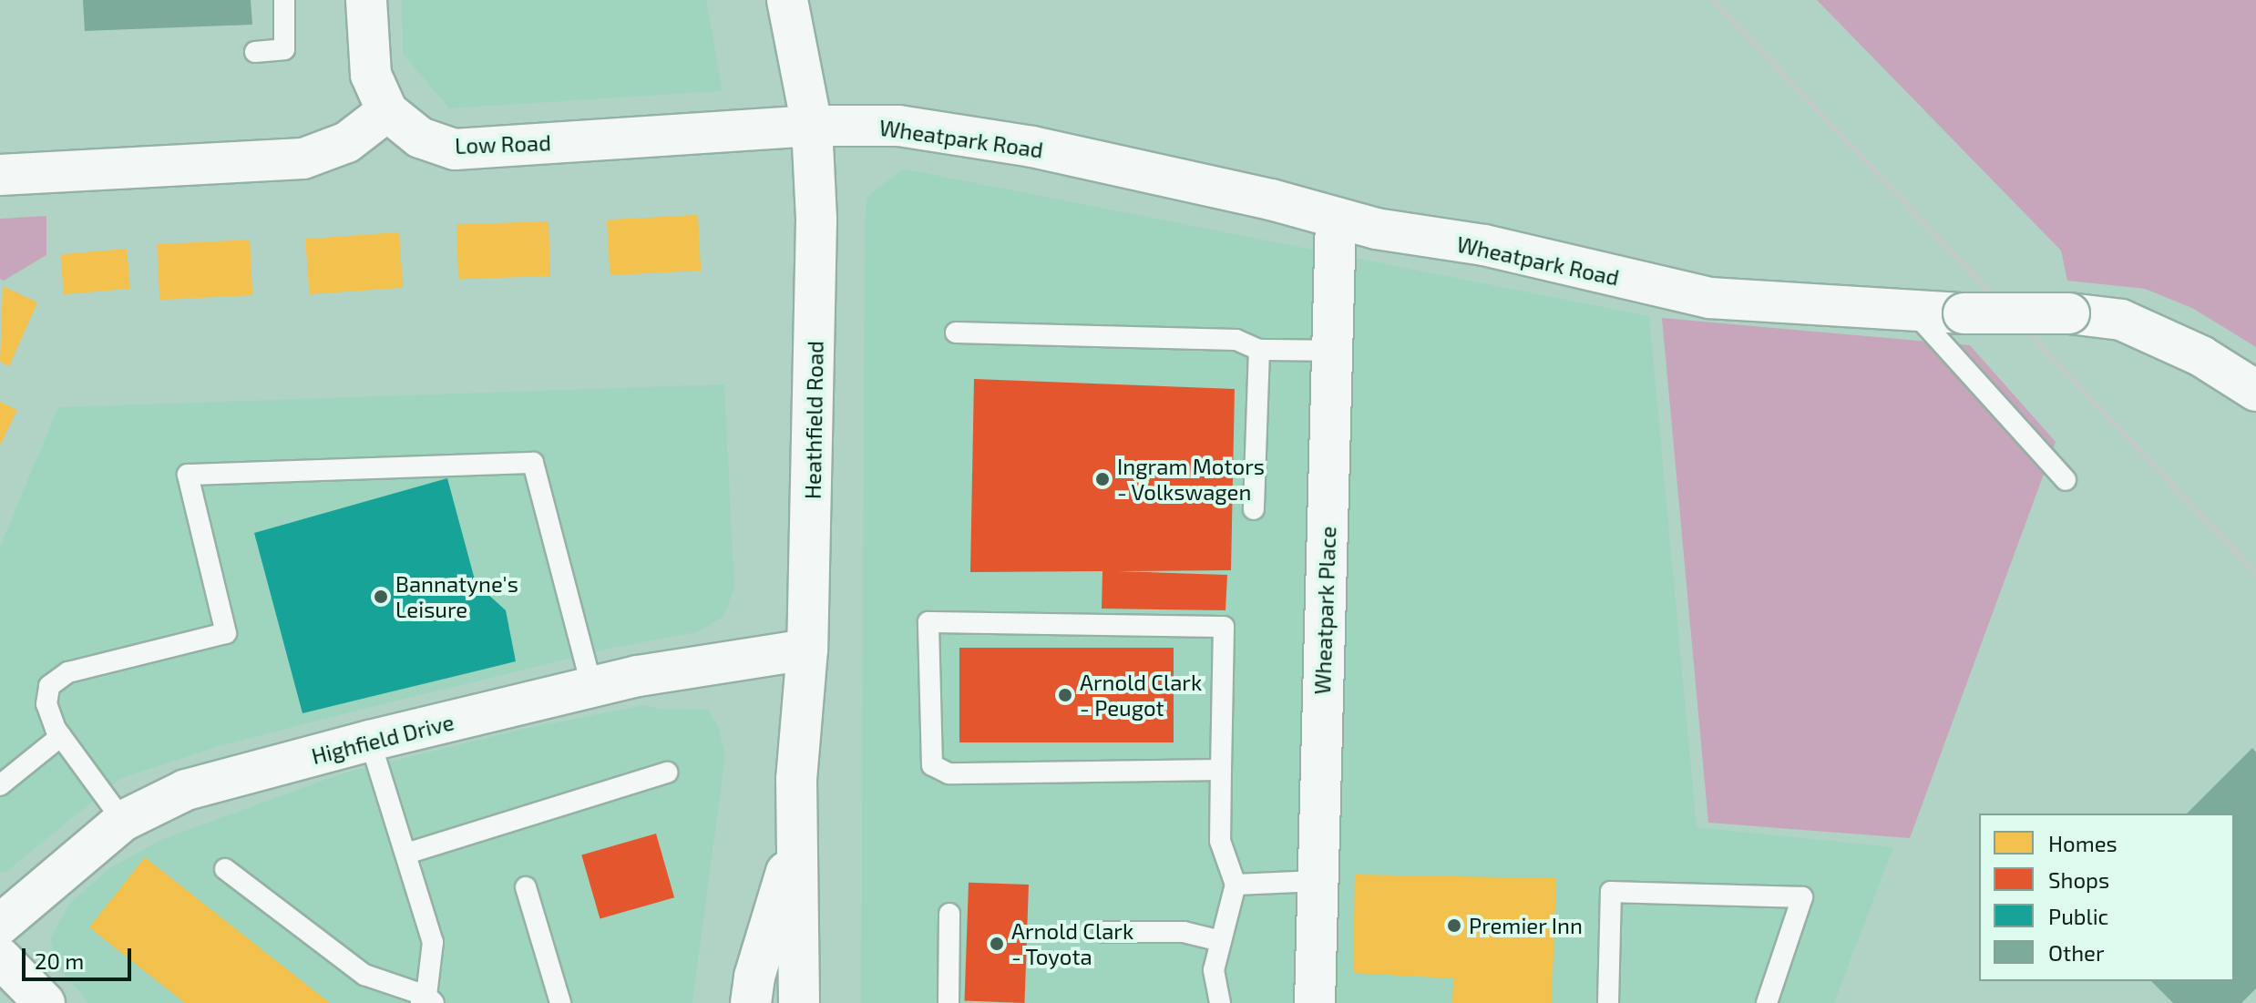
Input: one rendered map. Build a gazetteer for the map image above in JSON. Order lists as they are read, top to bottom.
{
  "streets": {
    "street": [
      "Wheatpark Road",
      "Low Road",
      "Heathfield Road",
      "Wheatpark Place",
      "Highfield Drive"
    ]
  },
  "crossings": [
    ["Wheatpark Road", "Low Road"],
    ["Wheatpark Road", "Heathfield Road"],
    ["Wheatpark Road", "Wheatpark Place"],
    ["Low Road", "Heathfield Road"],
    ["Heathfield Road", "Highfield Drive"]
  ],
  "places": [
    "Ingram Motors - Volkswagen",
    "Bannatyne's Leisure",
    "Arnold Clark - Peugot",
    "Premier Inn",
    "Arnold Clark - Toyota"
  ],
  "legend": [
    "Homes",
    "Shops",
    "Public",
    "Other"
  ],
  "scale_bar": "20 m"
}
